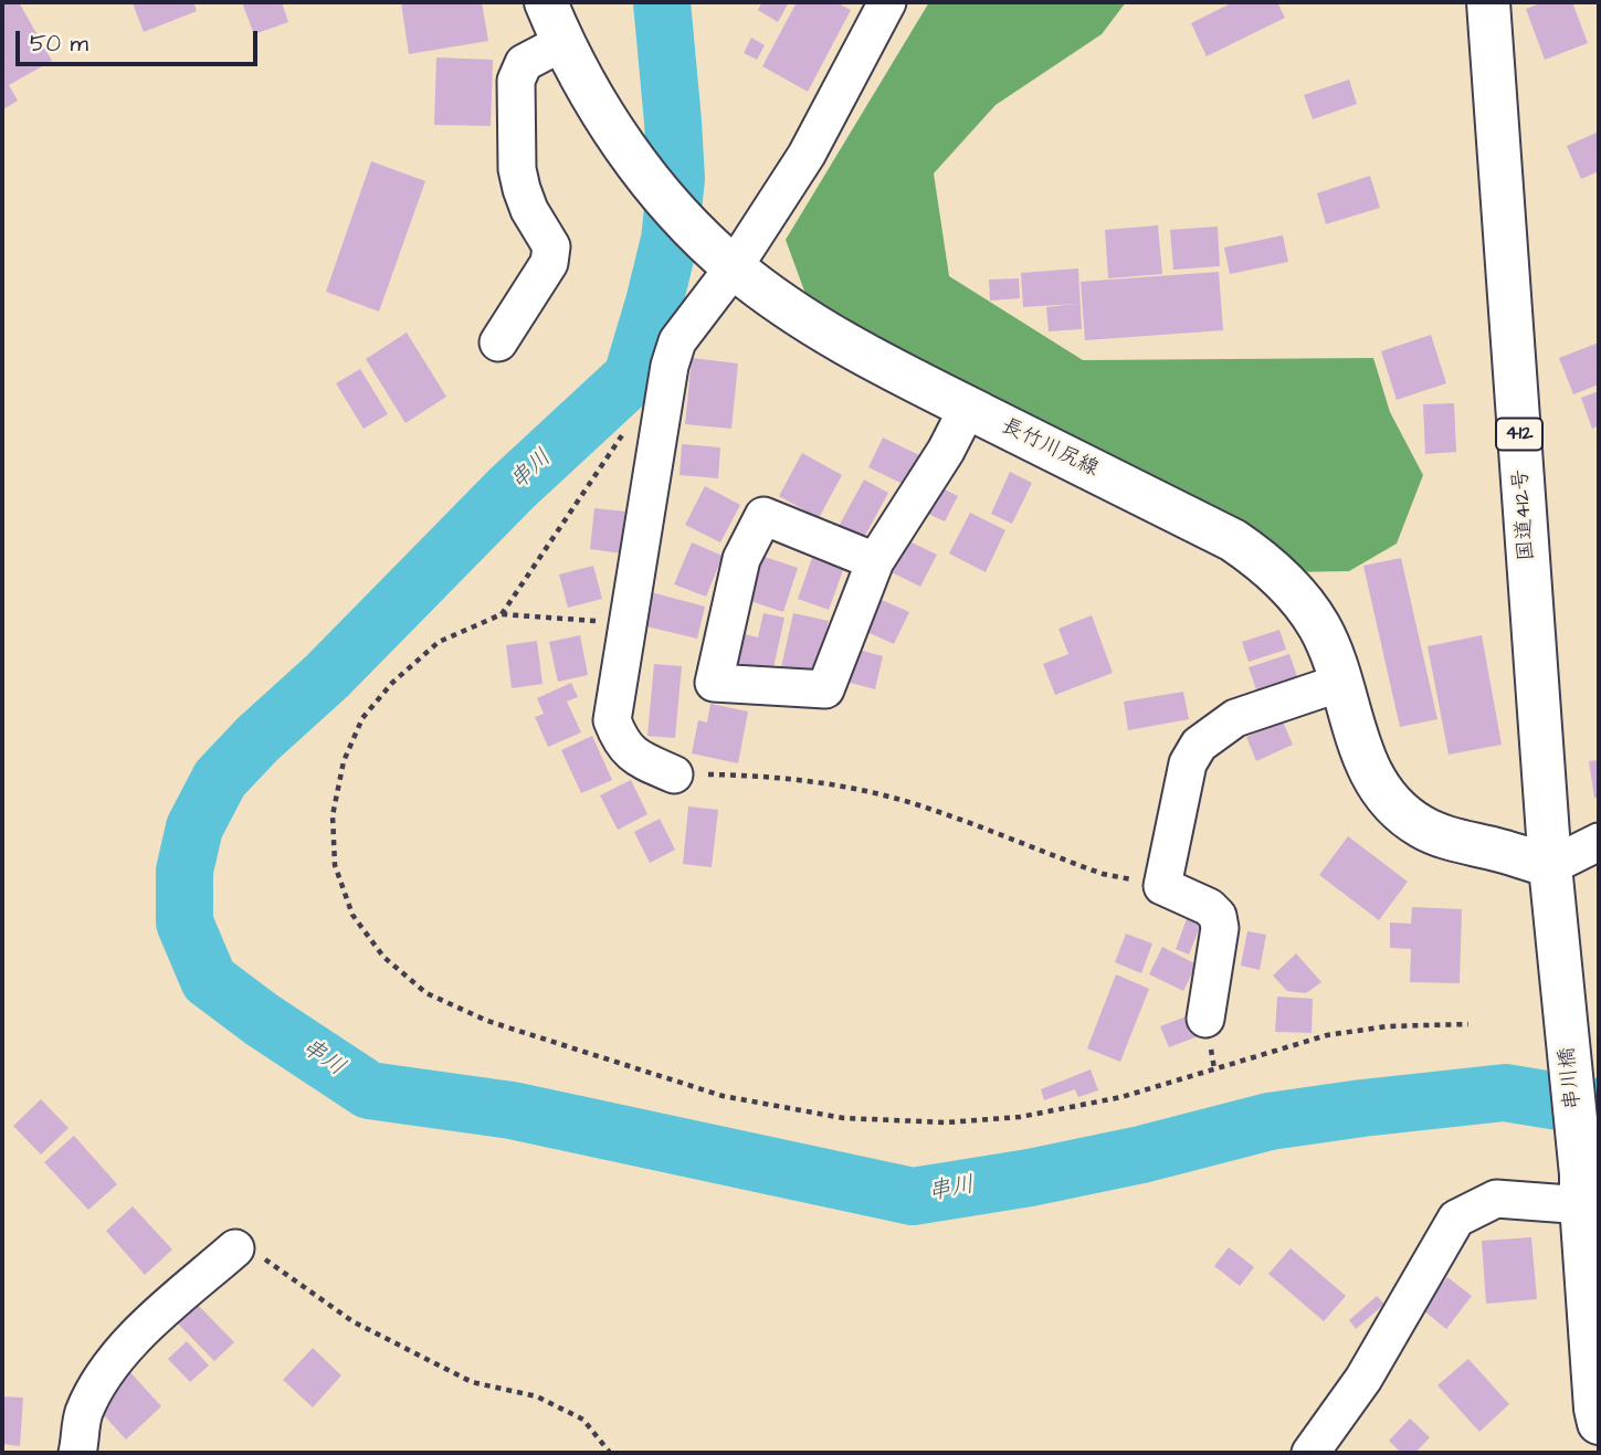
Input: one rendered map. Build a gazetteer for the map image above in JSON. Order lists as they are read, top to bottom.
{
  "streets": {
    "main road": [
      "412",
      "長竹川尻線",
      "国道412号",
      "串川橋"
    ]
  },
  "crossings": [
    ["412", "串川橋"],
    ["長竹川尻線", "国道412号"],
    ["国道412号", "串川橋"]
  ],
  "water": ["串川"],
  "scale_bar": "50 m"
}
